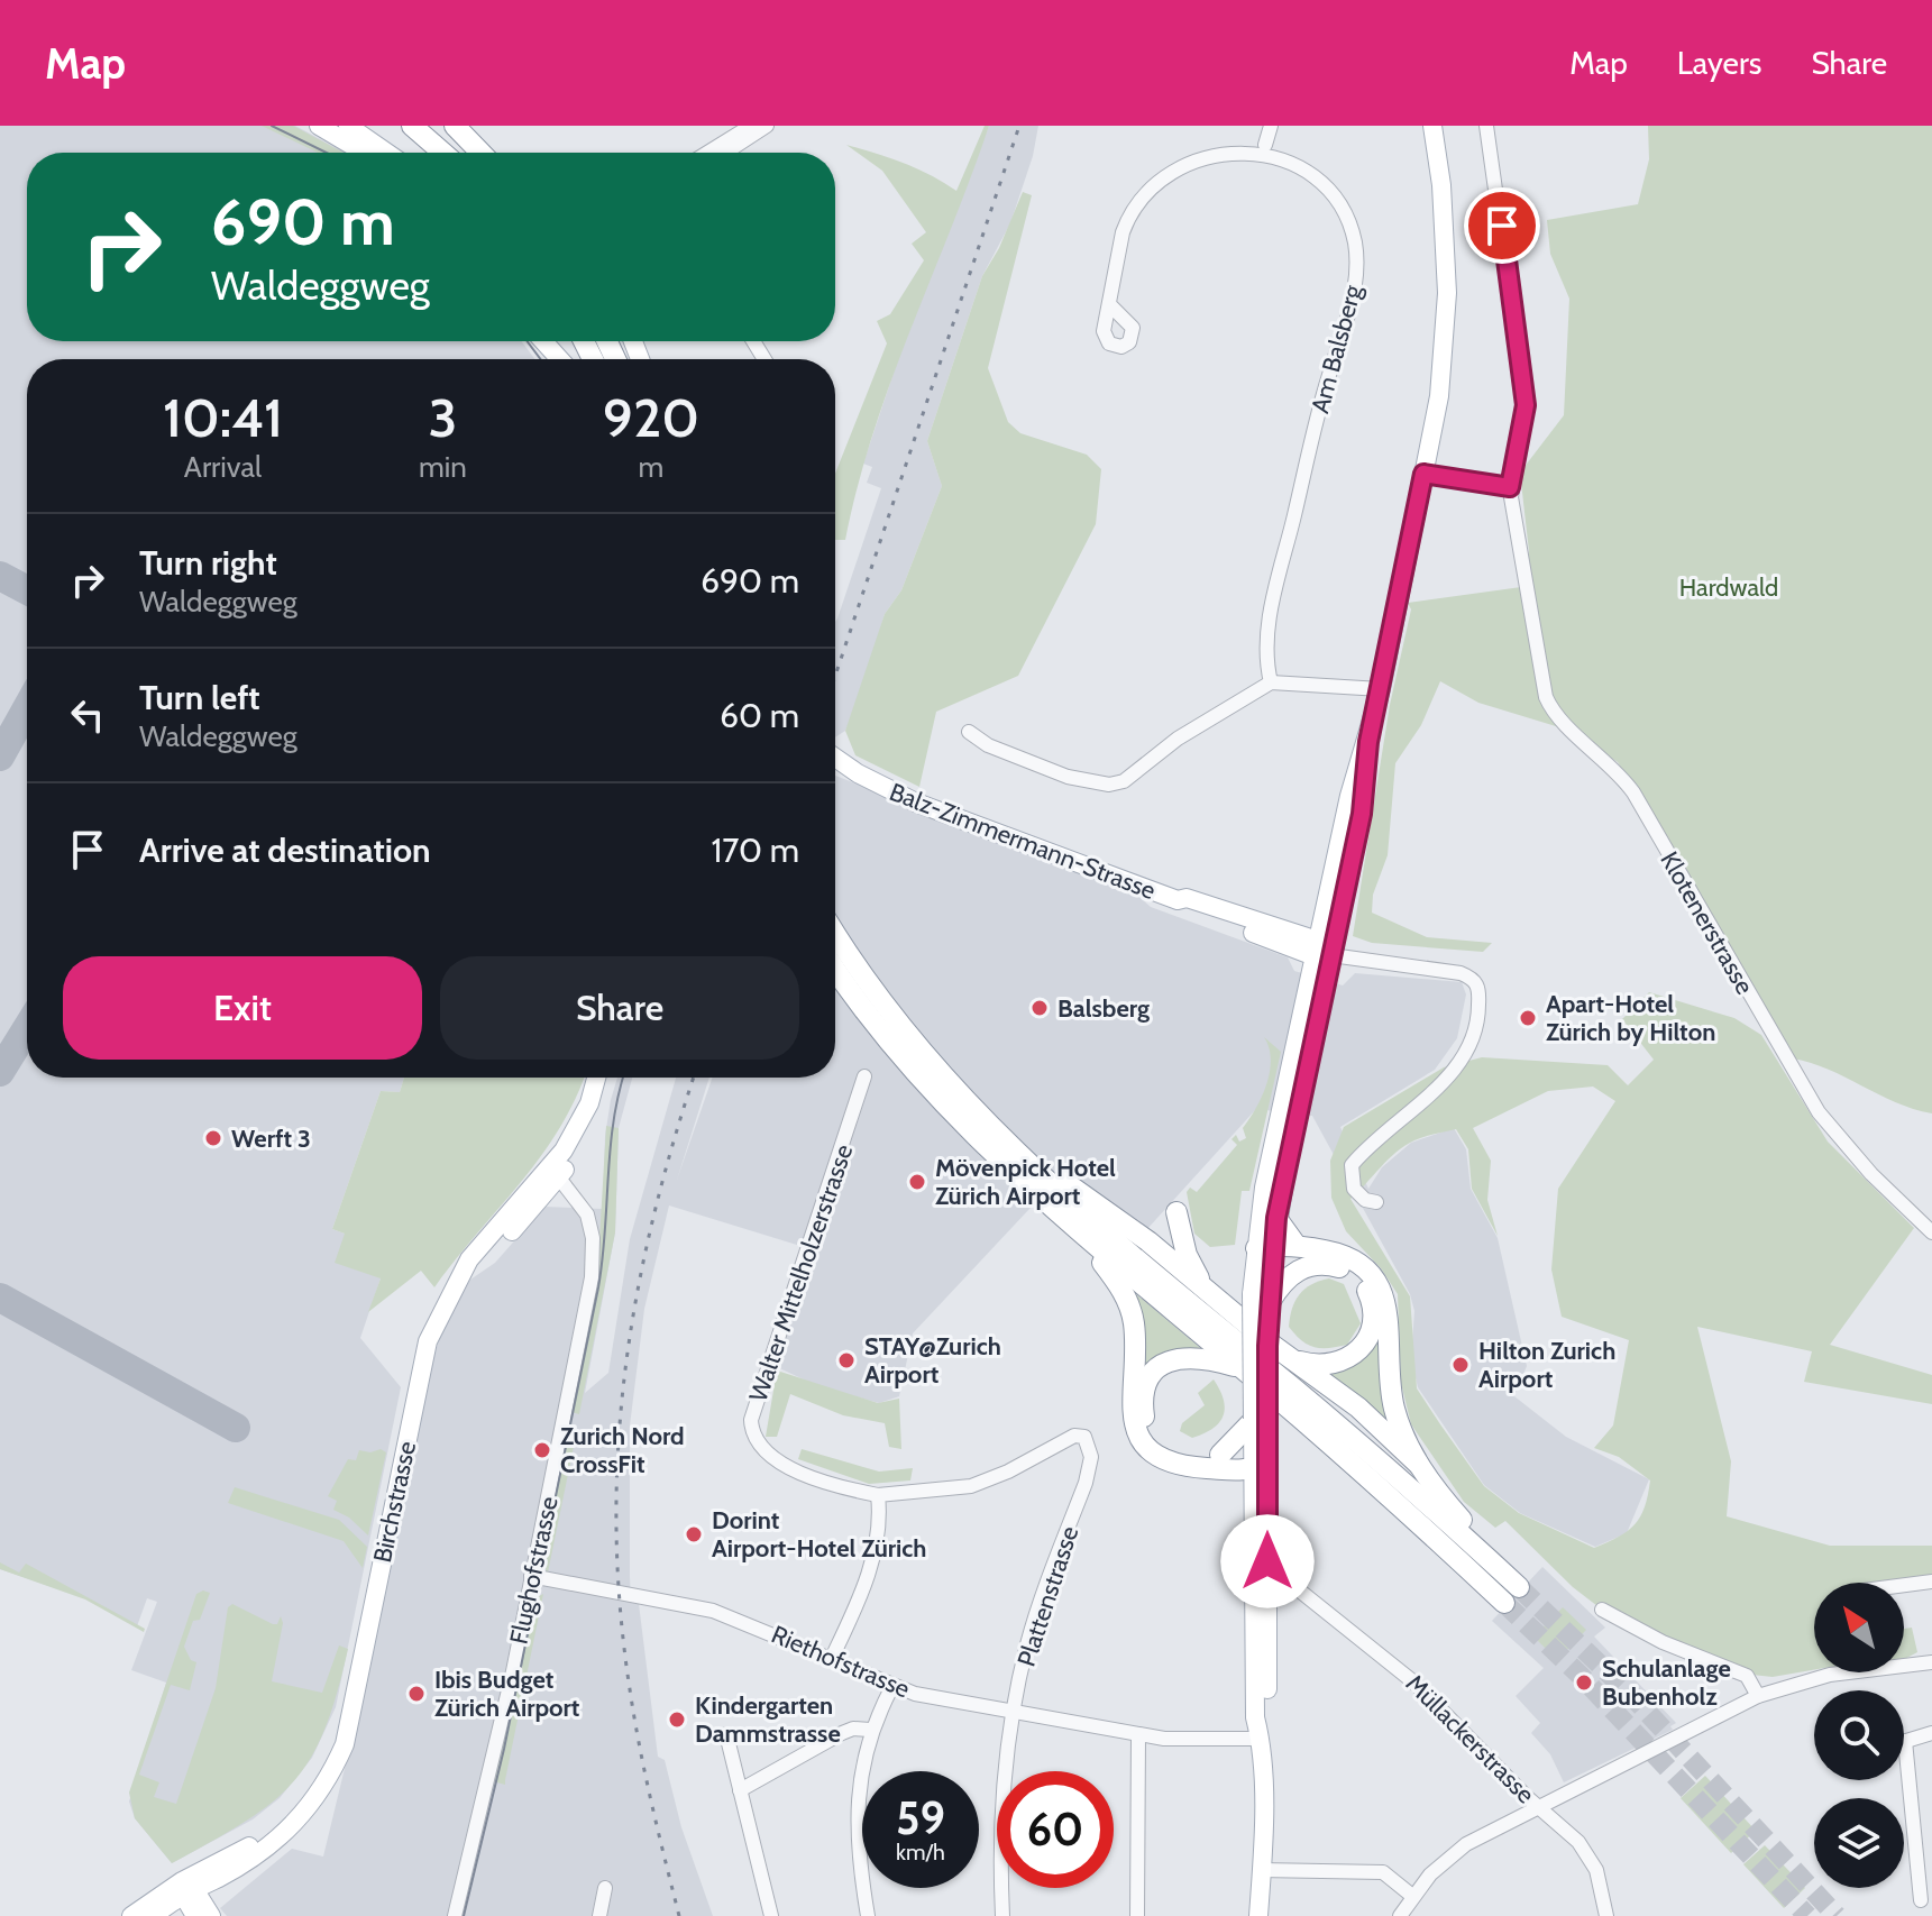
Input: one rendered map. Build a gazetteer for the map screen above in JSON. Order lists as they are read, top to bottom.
{
  "streets": {
    "main road": ["Balz-Zimmermann-Strasse", "Birchstrasse"],
    "street": [
      "Am Balsberg",
      "Klotenerstrasse",
      "Walter Mittelholzerstrasse",
      "Flughofstrasse",
      "Plattenstrasse",
      "Riethofstrasse",
      "Müllackerstrasse"
    ]
  },
  "crossings": [
    ["Walter Mittelholzerstrasse", "Plattenstrasse"],
    ["Birchstrasse", "Flughofstrasse"],
    ["Flughofstrasse", "Riethofstrasse"],
    ["Plattenstrasse", "Riethofstrasse"]
  ],
  "parks": ["Hardwald"],
  "places": [
    "Balsberg",
    "Apart-Hotel Zürich by Hilton",
    "Werft 3",
    "Mövenpick Hotel Zürich Airport",
    "STAY@Zurich Airport",
    "Hilton Zurich Airport",
    "Zurich Nord CrossFit",
    "Dorint Airport-Hotel Zürich",
    "Schulanlage Bubenholz",
    "Ibis Budget Zürich Airport",
    "Kindergarten Dammstrasse"
  ],
  "north": "top left",
  "page": {
    "header": "Map",
    "nav": ["Map", "Layers", "Share"],
    "turn": ["690 m", "Waldeggweg"],
    "eta": [
      "10:41",
      "Arrival",
      "3",
      "min",
      "920",
      "m"
    ],
    "list": [
      {
        "name": "Turn right",
        "note": "Waldeggweg",
        "value": "690 m"
      },
      {
        "name": "Turn left",
        "note": "Waldeggweg",
        "value": "60 m"
      },
      {
        "name": "Arrive at destination",
        "value": "170 m"
      }
    ],
    "buttons": ["Exit", "Share"],
    "speed": "59 km/h",
    "limit": "60"
  }
}
